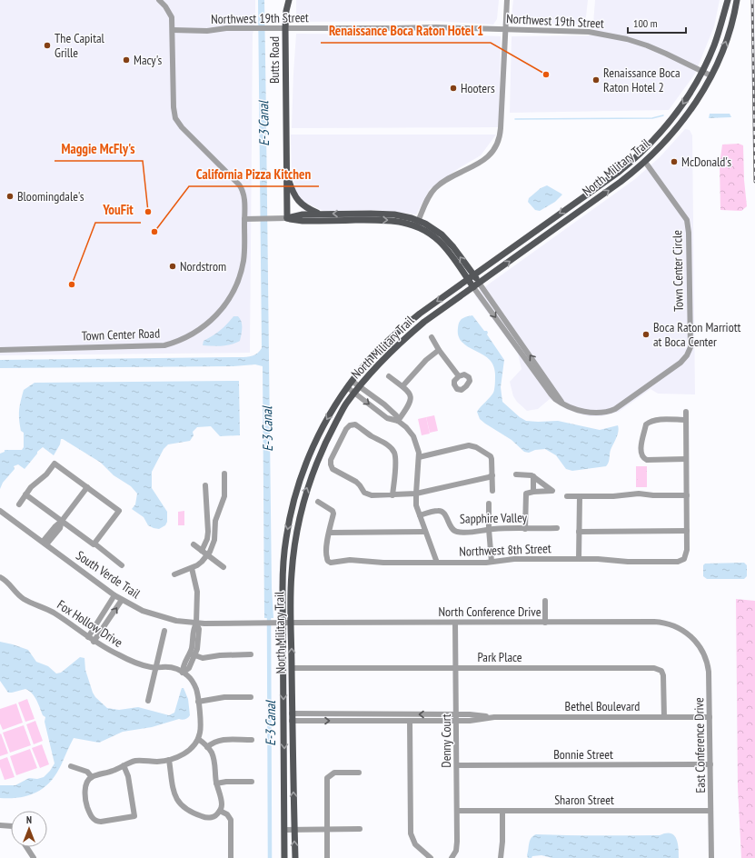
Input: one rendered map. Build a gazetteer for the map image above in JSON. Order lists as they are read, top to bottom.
{
  "streets": {
    "main road": ["Butts Road", "North Military Trail"],
    "street": [
      "Northwest 19th Street",
      "Town Center Circle",
      "Town Center Road",
      "Sapphire Valley",
      "Northwest 8th Street",
      "South Verde Trail",
      "North Conference Drive",
      "Fox Hollow Drive",
      "Park Place",
      "Bethel Boulevard",
      "Denny Court",
      "East Conference Drive",
      "Bonnie Street",
      "Sharon Street"
    ]
  },
  "crossings": [
    ["Northwest 19th Street", "Butts Road"],
    ["Northwest 19th Street", "North Military Trail"],
    ["Northwest 19th Street", "Town Center Road"],
    ["North Military Trail", "Town Center Circle"],
    ["North Military Trail", "South Verde Trail"],
    ["North Military Trail", "North Conference Drive"],
    ["North Military Trail", "Park Place"],
    ["North Military Trail", "Bethel Boulevard"],
    ["South Verde Trail", "North Conference Drive"],
    ["North Conference Drive", "Denny Court"],
    ["North Conference Drive", "East Conference Drive"],
    ["Park Place", "Bethel Boulevard"],
    ["Park Place", "Denny Court"],
    ["Bethel Boulevard", "Denny Court"],
    ["Bethel Boulevard", "East Conference Drive"],
    ["Denny Court", "Bonnie Street"],
    ["Denny Court", "Sharon Street"],
    ["East Conference Drive", "Bonnie Street"],
    ["East Conference Drive", "Sharon Street"]
  ],
  "water": ["E-3 Canal"],
  "places": [
    "The Capital Grille",
    "Macy's",
    "Renaissance Boca Raton Hotel 1",
    "Renaissance Boca Raton Hotel 2",
    "Hooters",
    "McDonald's",
    "Bloomingdale's",
    "Maggie McFly's",
    "California Pizza Kitchen",
    "Nordstrom",
    "YouFit",
    "Boca Raton Marriott at Boca Center"
  ],
  "scale_bar": "100 m",
  "north": "top"
}
